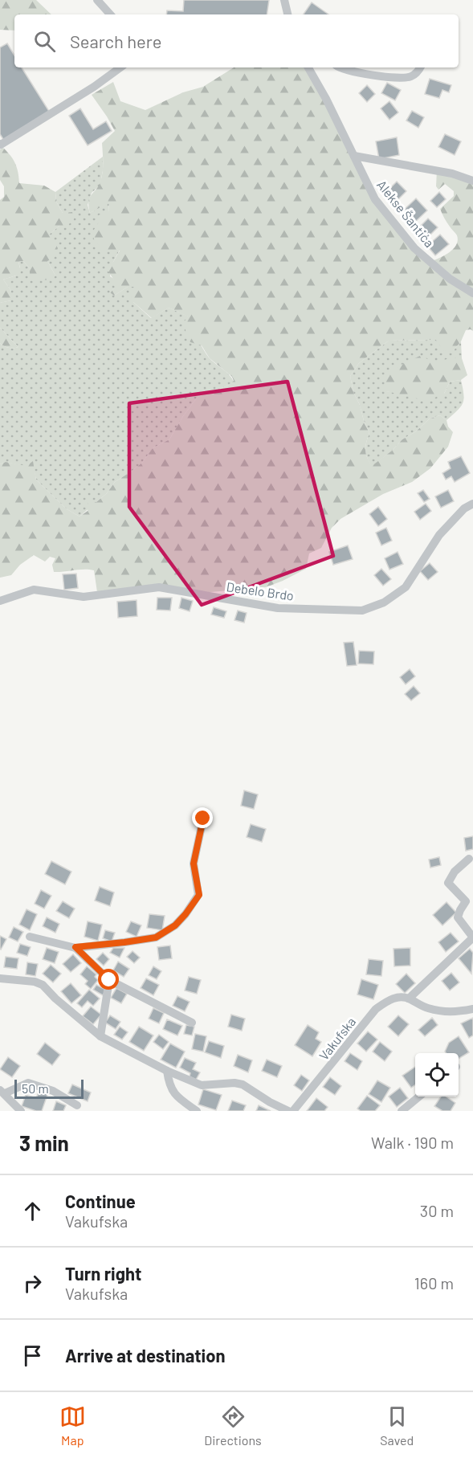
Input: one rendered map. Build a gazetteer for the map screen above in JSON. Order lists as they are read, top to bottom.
{
  "streets": {
    "street": ["Alekse Šantića", "Debelo Brdo", "Vakufska"]
  },
  "scale_bar": "50 m",
  "page": {
    "search": "Search here",
    "scale": "50 m",
    "heading": ["3 min", "Walk · 190 m"],
    "list": [
      ["Continue", "Vakufska", "30 m"],
      ["Turn right", "Vakufska", "160 m"],
      "Arrive at destination"
    ],
    "nav": ["Map", "Directions", "Saved"]
  }
}
